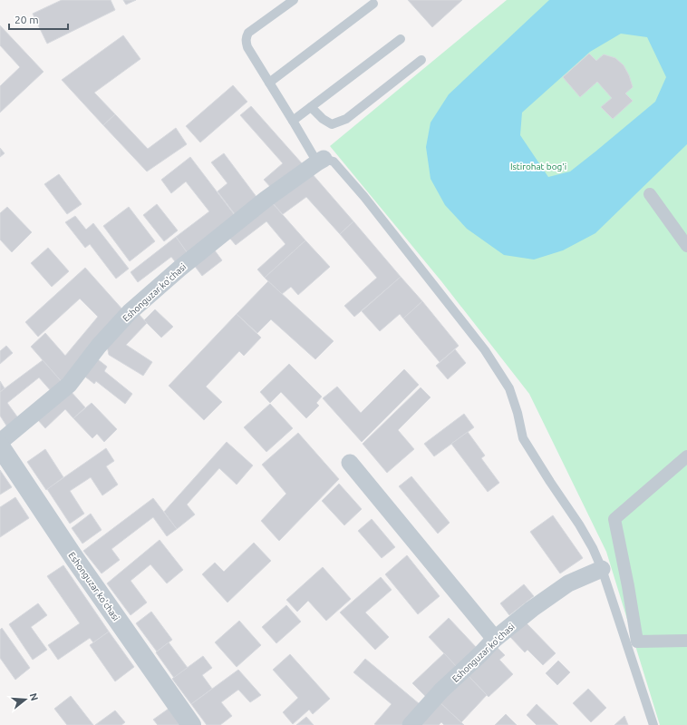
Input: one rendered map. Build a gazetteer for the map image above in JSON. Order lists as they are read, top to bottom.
{
  "streets": {
    "street": ["Eshonguzar ko'chasi"]
  },
  "parks": ["Istirohat bog'i"],
  "scale_bar": "20 m",
  "north": "right"
}
